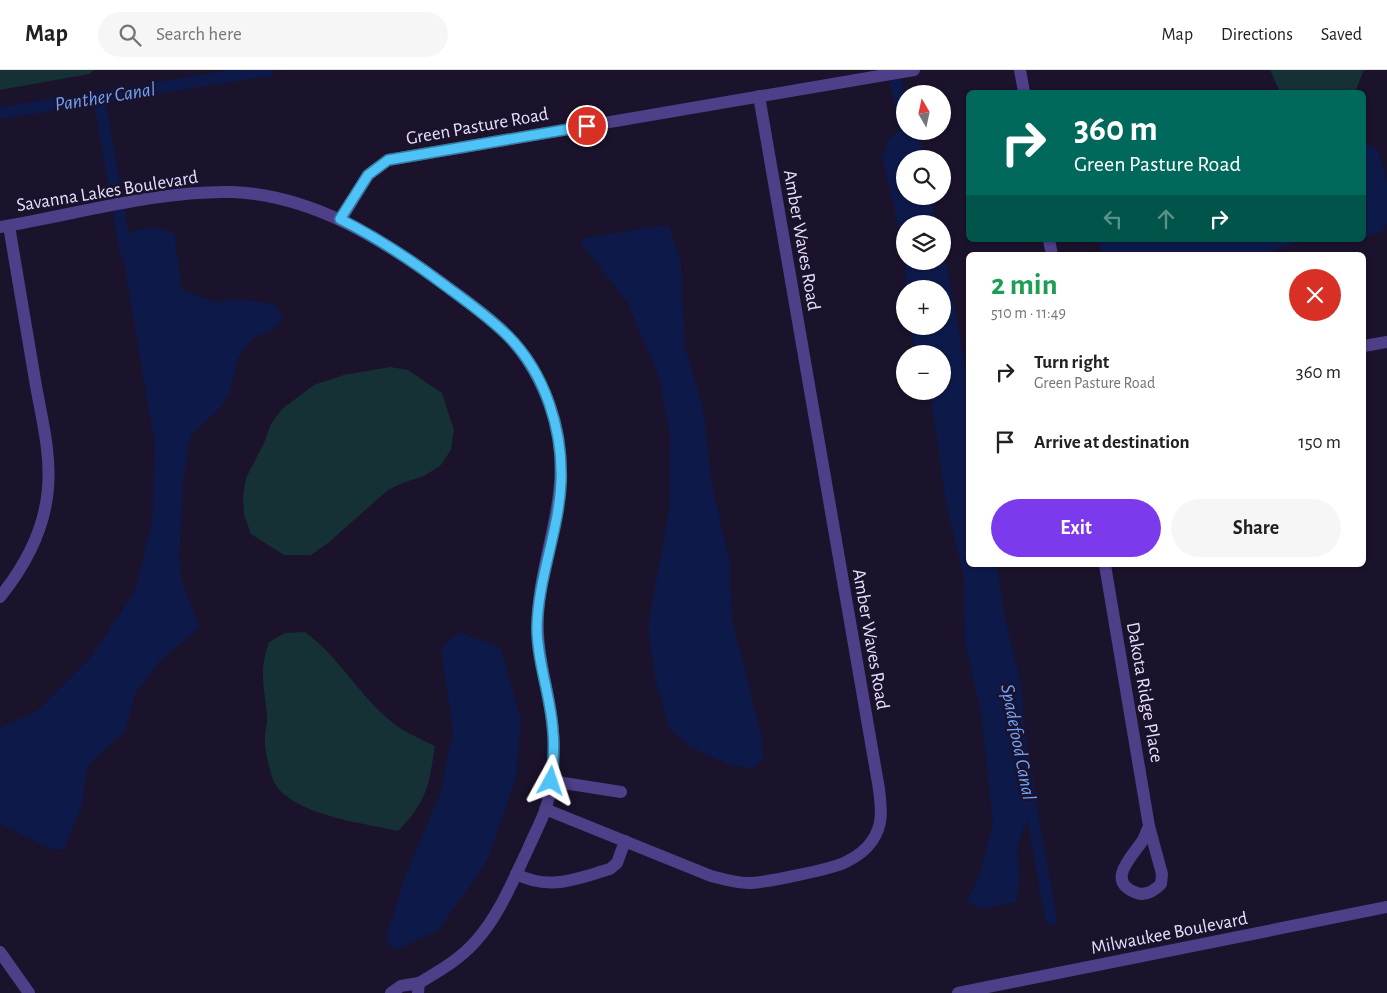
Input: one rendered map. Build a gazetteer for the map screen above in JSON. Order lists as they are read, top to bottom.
{
  "streets": {
    "street": [
      "Green Pasture Road",
      "Savanna Lakes Boulevard",
      "Amber Waves Road",
      "Dakota Ridge Place",
      "Milwaukee Boulevard"
    ]
  },
  "crossings": [
    ["Green Pasture Road", "Savanna Lakes Boulevard"],
    ["Green Pasture Road", "Amber Waves Road"],
    ["Savanna Lakes Boulevard", "Amber Waves Road"]
  ],
  "water": ["Panther Canal", "Spadefood Canal"],
  "north": "top",
  "page": {
    "header": "Map",
    "search": "Search here",
    "nav": ["Map", "Directions", "Saved"],
    "map_buttons": ["+", "−"],
    "turn": ["360 m", "Green Pasture Road"],
    "heading": ["2 min", "510 m · 11:49"],
    "list": [
      {
        "name": "Turn right",
        "note": "Green Pasture Road",
        "value": "360 m"
      },
      {
        "name": "Arrive at destination",
        "value": "150 m"
      }
    ],
    "buttons": ["Exit", "Share"]
  }
}
